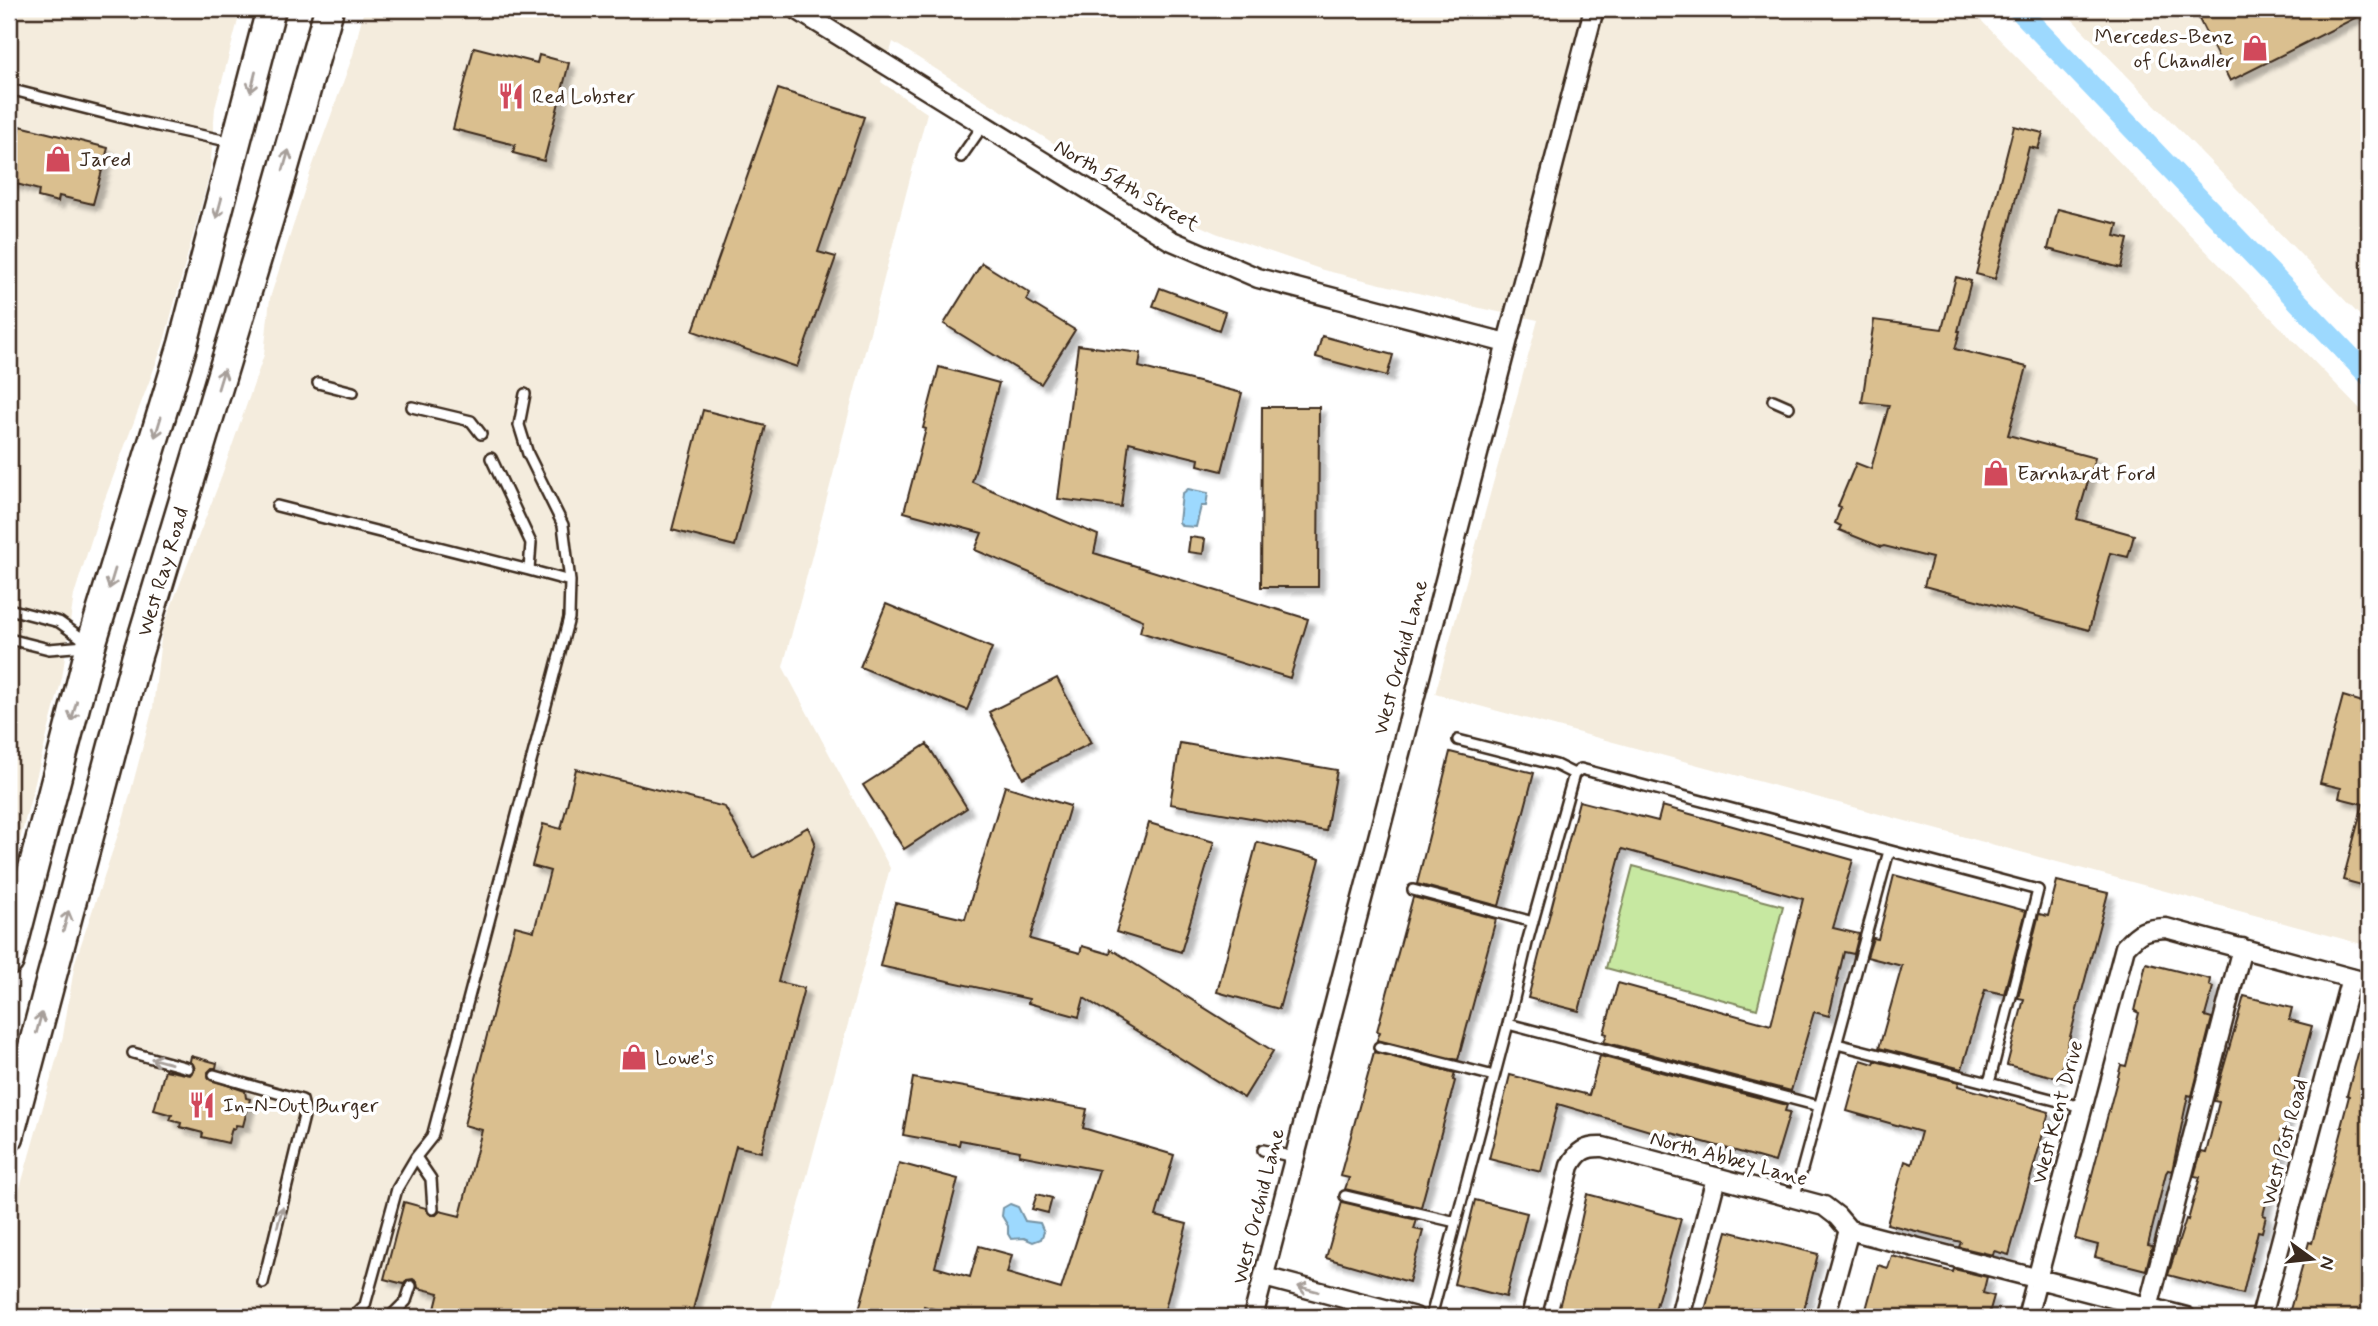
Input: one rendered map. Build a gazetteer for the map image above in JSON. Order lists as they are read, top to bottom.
{
  "streets": {
    "main road": ["West Ray Road"],
    "street": [
      "North 54th Street",
      "West Orchid Lane",
      "West Kent Drive",
      "West Post Road",
      "North Abbey Lane"
    ]
  },
  "crossings": [
    ["North 54th Street", "West Orchid Lane"]
  ],
  "places": {
    "shop": [
      "Mercedes-Benz of Chandler",
      "Jared",
      "Earnhardt Ford",
      "Lowe's"
    ],
    "restaurant": ["Red Lobster", "In-N-Out Burger"]
  },
  "north": "right"
}
